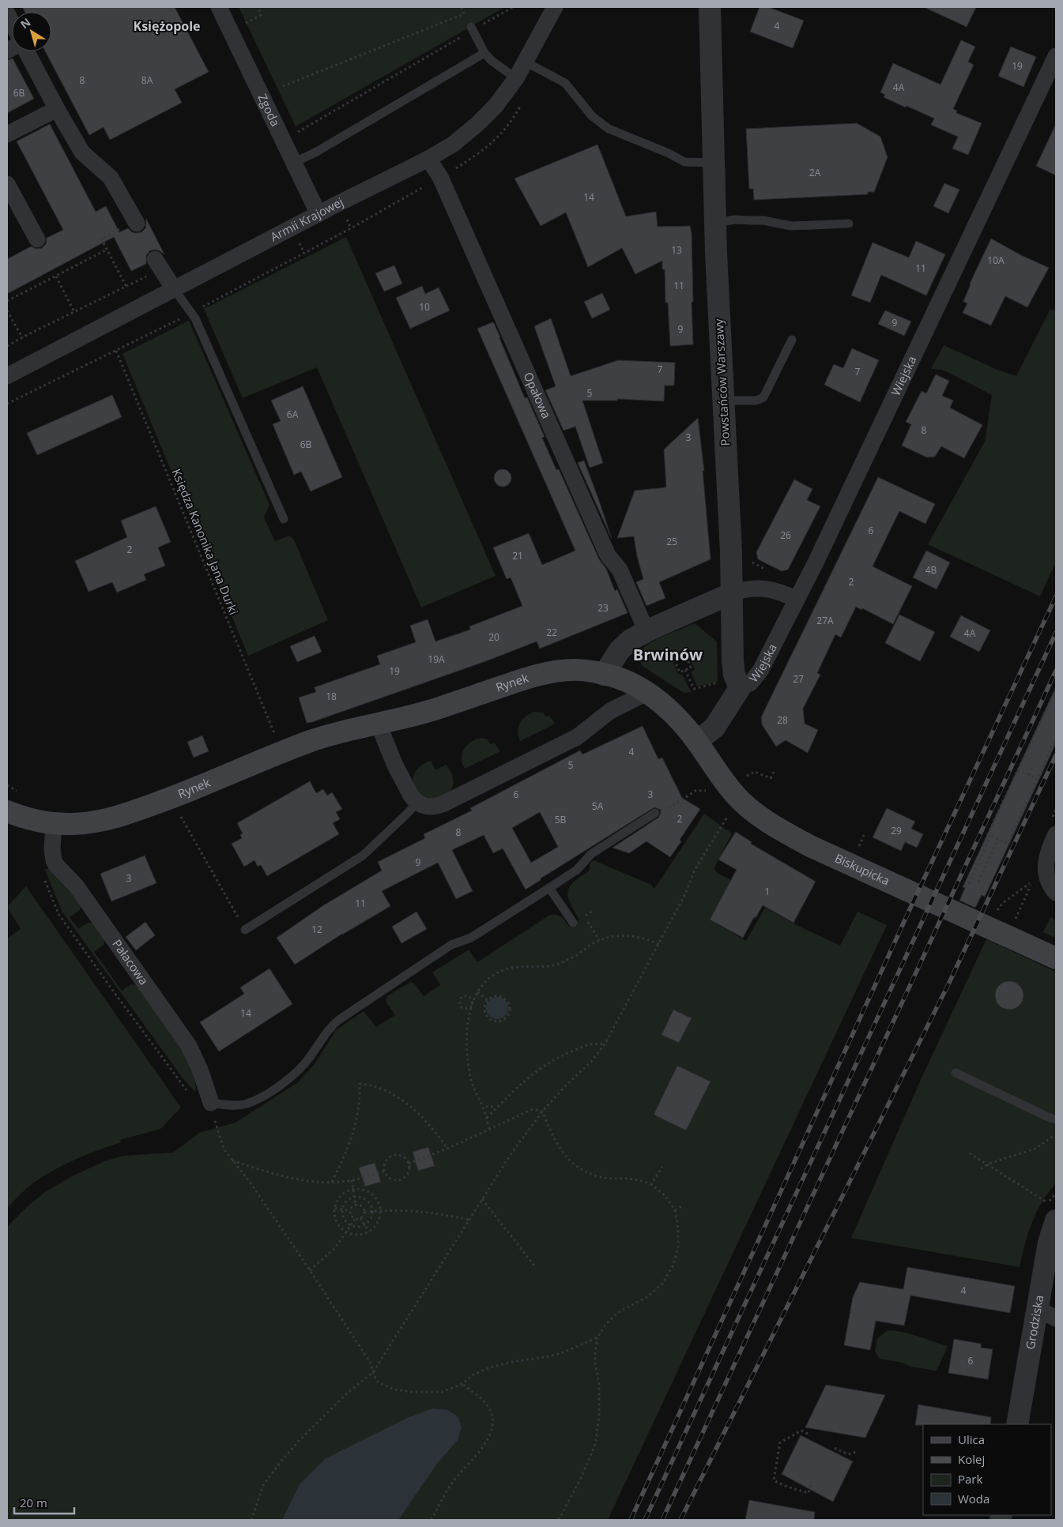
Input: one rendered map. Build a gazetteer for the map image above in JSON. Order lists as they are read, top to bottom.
{
  "streets": {
    "main road": ["Rynek", "Biskupicka"],
    "street": [
      "Zgoda",
      "Armii Krajowej",
      "Wiejska",
      "Powstańców Warszawy",
      "Opałowa",
      "Pałacowa",
      "Grodziska"
    ],
    "path": ["Księdza Kanonika Jana Durki"]
  },
  "crossings": [
    ["Zgoda", "Armii Krajowej"],
    ["Armii Krajowej", "Opałowa"],
    ["Wiejska", "Powstańców Warszawy"],
    ["Rynek", "Biskupicka"],
    ["Rynek", "Pałacowa"]
  ],
  "districts": ["Księżopole", "Brwinów"],
  "house_numbers": [
    "4",
    "19",
    "8",
    "8A",
    "4A",
    "6B",
    "2A",
    "14",
    "13",
    "10A",
    "11",
    "11",
    "10",
    "9",
    "9",
    "7",
    "7",
    "5",
    "6A",
    "8",
    "3",
    "6B",
    "6",
    "26",
    "25",
    "2",
    "21",
    "4B",
    "2",
    "23",
    "27A",
    "22",
    "4A",
    "20",
    "19A",
    "19",
    "27",
    "18",
    "28",
    "4",
    "5",
    "6",
    "3",
    "5A",
    "2",
    "5B",
    "29",
    "8",
    "9",
    "3",
    "1",
    "11",
    "12",
    "14",
    "4",
    "6"
  ],
  "legend": [
    "Ulica",
    "Kolej",
    "Park",
    "Woda"
  ],
  "scale_bar": "20 m",
  "north": "top left"
}
